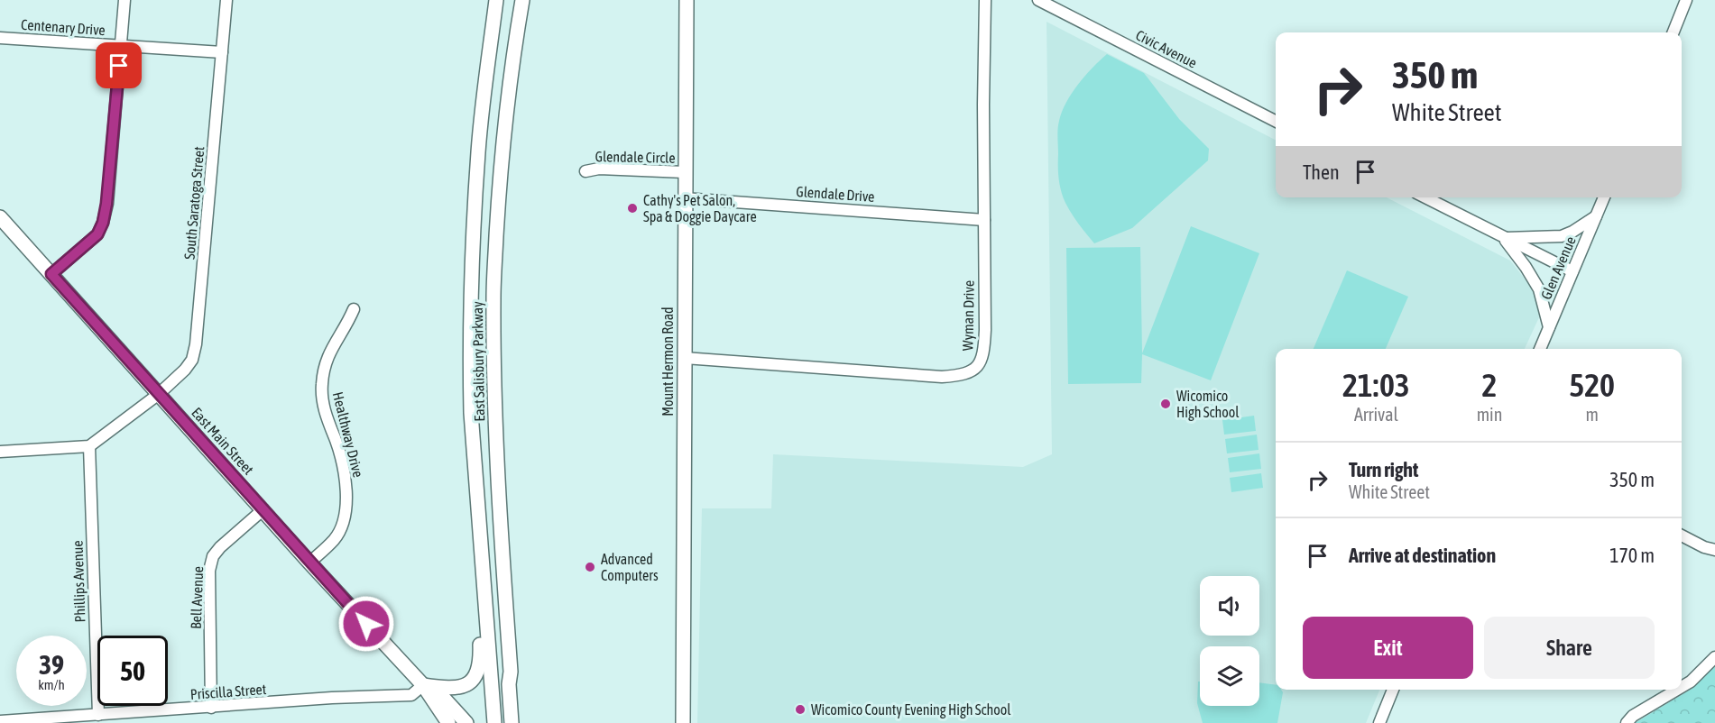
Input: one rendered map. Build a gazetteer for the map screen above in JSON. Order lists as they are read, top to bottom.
{
  "streets": {
    "main road": ["East Salisbury Parkway", "Mount Hermon Road", "East Main Street"],
    "street": [
      "Centenary Drive",
      "Civic Avenue",
      "Glendale Circle",
      "Glendale Drive",
      "South Saratoga Street",
      "Glen Avenue",
      "Wyman Drive",
      "Healthway Drive",
      "Phillips Avenue",
      "Bell Avenue",
      "Priscilla Street"
    ]
  },
  "crossings": [
    ["Centenary Drive", "South Saratoga Street"],
    ["Glendale Circle", "Mount Hermon Road"],
    ["Glendale Drive", "Wyman Drive"],
    ["Glendale Drive", "Mount Hermon Road"],
    ["South Saratoga Street", "East Main Street"],
    ["South Saratoga Street", "Phillips Avenue"],
    ["Wyman Drive", "Mount Hermon Road"],
    ["Healthway Drive", "East Main Street"],
    ["East Main Street", "Bell Avenue"],
    ["East Main Street", "Priscilla Street"],
    ["Phillips Avenue", "Priscilla Street"],
    ["Bell Avenue", "Priscilla Street"]
  ],
  "places": [
    "Cathy's Pet Salon, Spa & Doggie Daycare",
    "Wicomico High School",
    "Advanced Computers",
    "Wicomico County Evening High School"
  ],
  "page": {
    "turn": ["350 m", "White Street"],
    "then": "Then",
    "eta": [
      "21:03",
      "Arrival",
      "2",
      "min",
      "520",
      "m"
    ],
    "list": [
      {
        "name": "Turn right",
        "note": "White Street",
        "value": "350 m"
      },
      {
        "name": "Arrive at destination",
        "value": "170 m"
      }
    ],
    "buttons": ["Exit", "Share"],
    "speed": "39 km/h",
    "limit": "50"
  }
}
